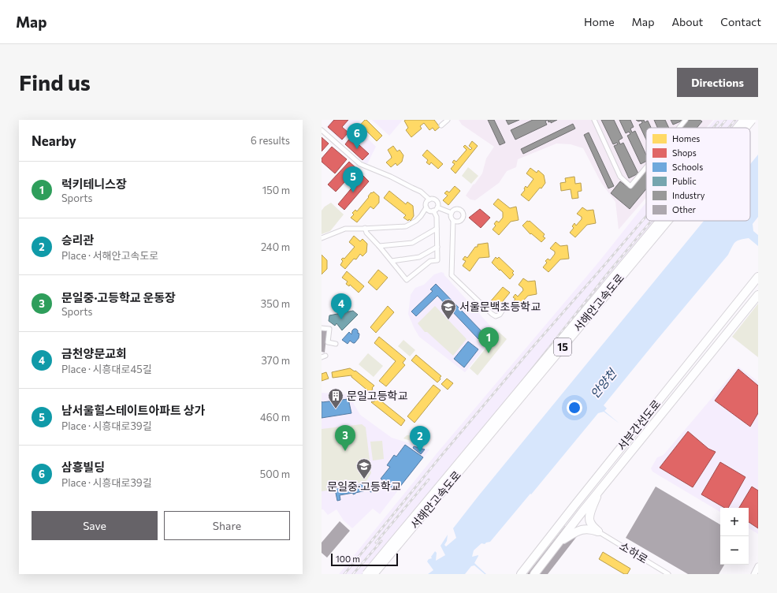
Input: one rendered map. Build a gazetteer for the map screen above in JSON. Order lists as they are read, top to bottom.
{
  "streets": {
    "highway": ["서해안고속도로", "15", "서부간선도로"],
    "street": ["소하로"]
  },
  "water": ["안양천"],
  "places": {
    "school or university": ["서울문백초등학교", "문일중·고등학교"],
    "building": ["문일고등학교"]
  },
  "legend": [
    "Homes",
    "Shops",
    "Schools",
    "Public",
    "Industry",
    "Other"
  ],
  "scale_bar": "100 m",
  "page": {
    "header": "Map",
    "nav": [
      "Home",
      "Map",
      "About",
      "Contact"
    ],
    "buttons": [
      "Directions",
      ["Save", "Share"]
    ],
    "title": "Find us",
    "heading": ["Nearby", "6 results"],
    "pins": [
      "6",
      "5",
      "4",
      "1",
      "3",
      "2"
    ],
    "list": [
      {
        "mark": "1",
        "name": "럭키테니스장",
        "note": "Sports",
        "value": "150 m"
      },
      {
        "mark": "2",
        "name": "승리관",
        "note": "Place · 서해안고속도로",
        "value": "240 m"
      },
      {
        "mark": "3",
        "name": "문일중·고등학교 운동장",
        "note": "Sports",
        "value": "350 m"
      },
      {
        "mark": "4",
        "name": "금천양문교회",
        "note": "Place · 시흥대로45길",
        "value": "370 m"
      },
      {
        "mark": "5",
        "name": "남서울힐스테이트아파트 상가",
        "note": "Place · 시흥대로39길",
        "value": "460 m"
      },
      {
        "mark": "6",
        "name": "삼흥빌딩",
        "note": "Place · 시흥대로39길",
        "value": "500 m"
      }
    ],
    "map_buttons": ["+", "−"],
    "scale": "100 m"
  }
}
